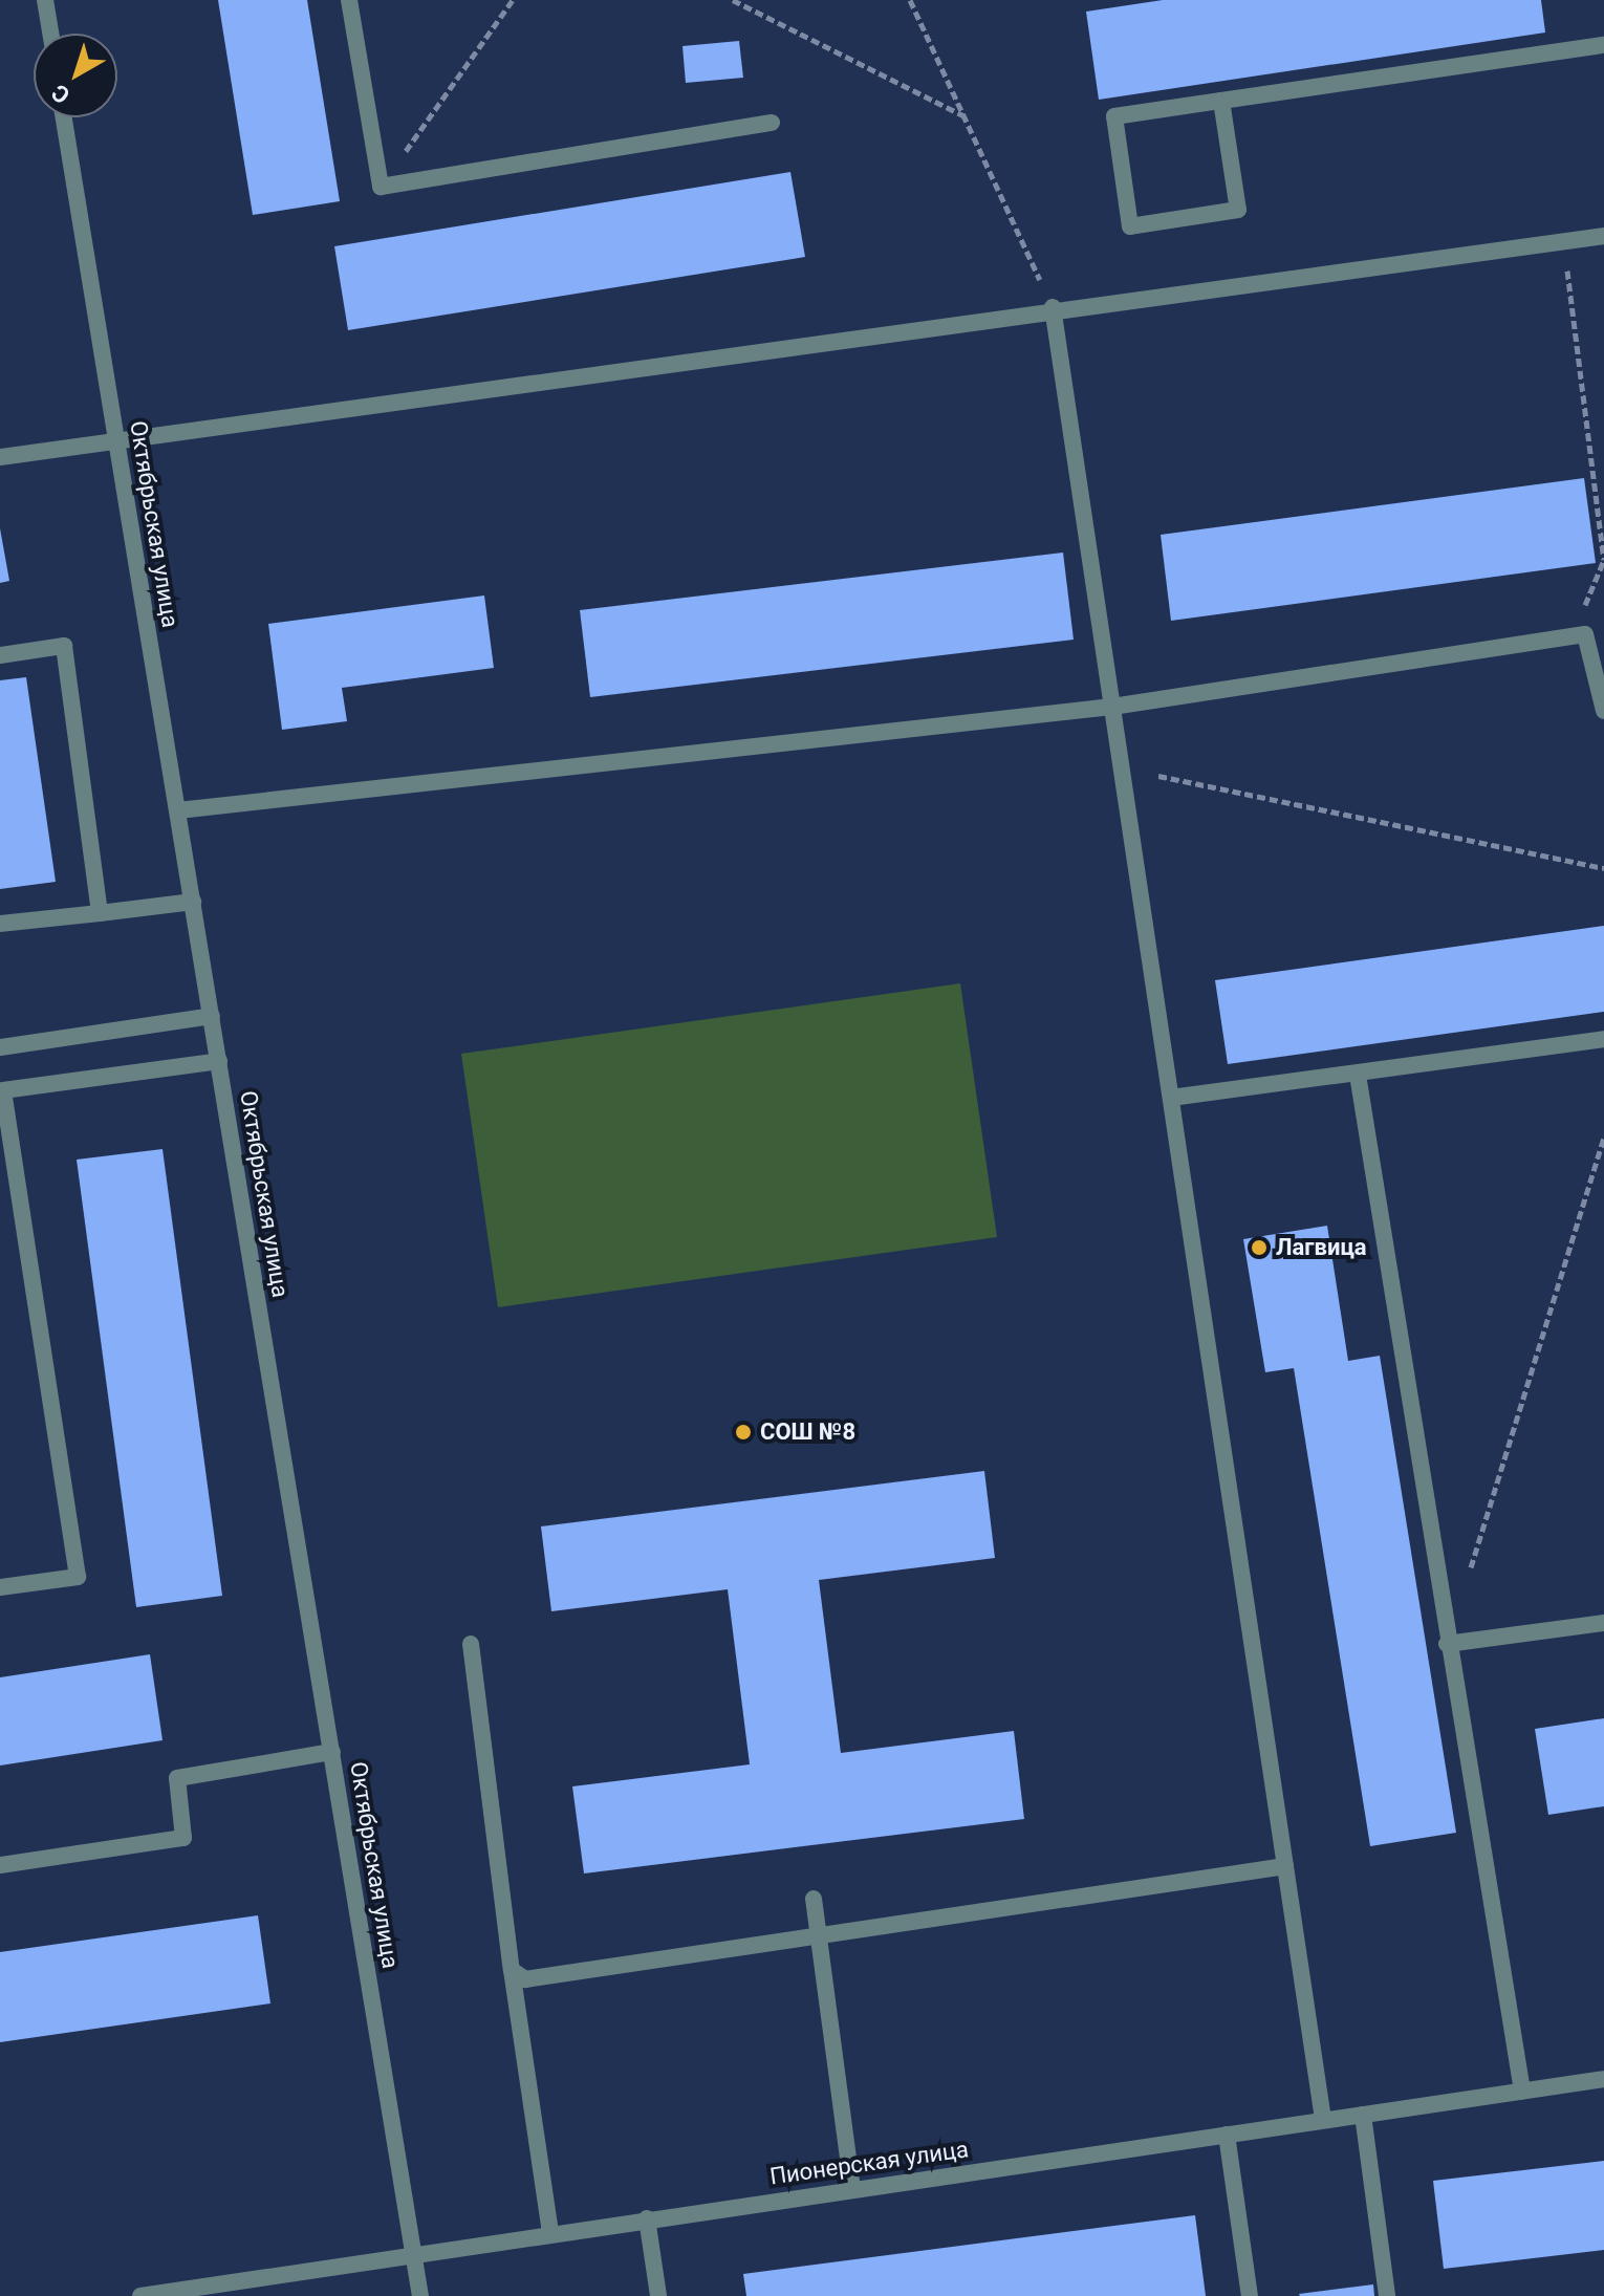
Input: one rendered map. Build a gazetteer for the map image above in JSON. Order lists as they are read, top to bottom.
{
  "streets": {
    "street": ["Октябрьская улица", "Пионерская улица"]
  },
  "crossings": [
    ["Октябрьская улица", "Пионерская улица"]
  ],
  "places": ["Лагвица", "СОШ №8"],
  "north": "bottom left"
}
